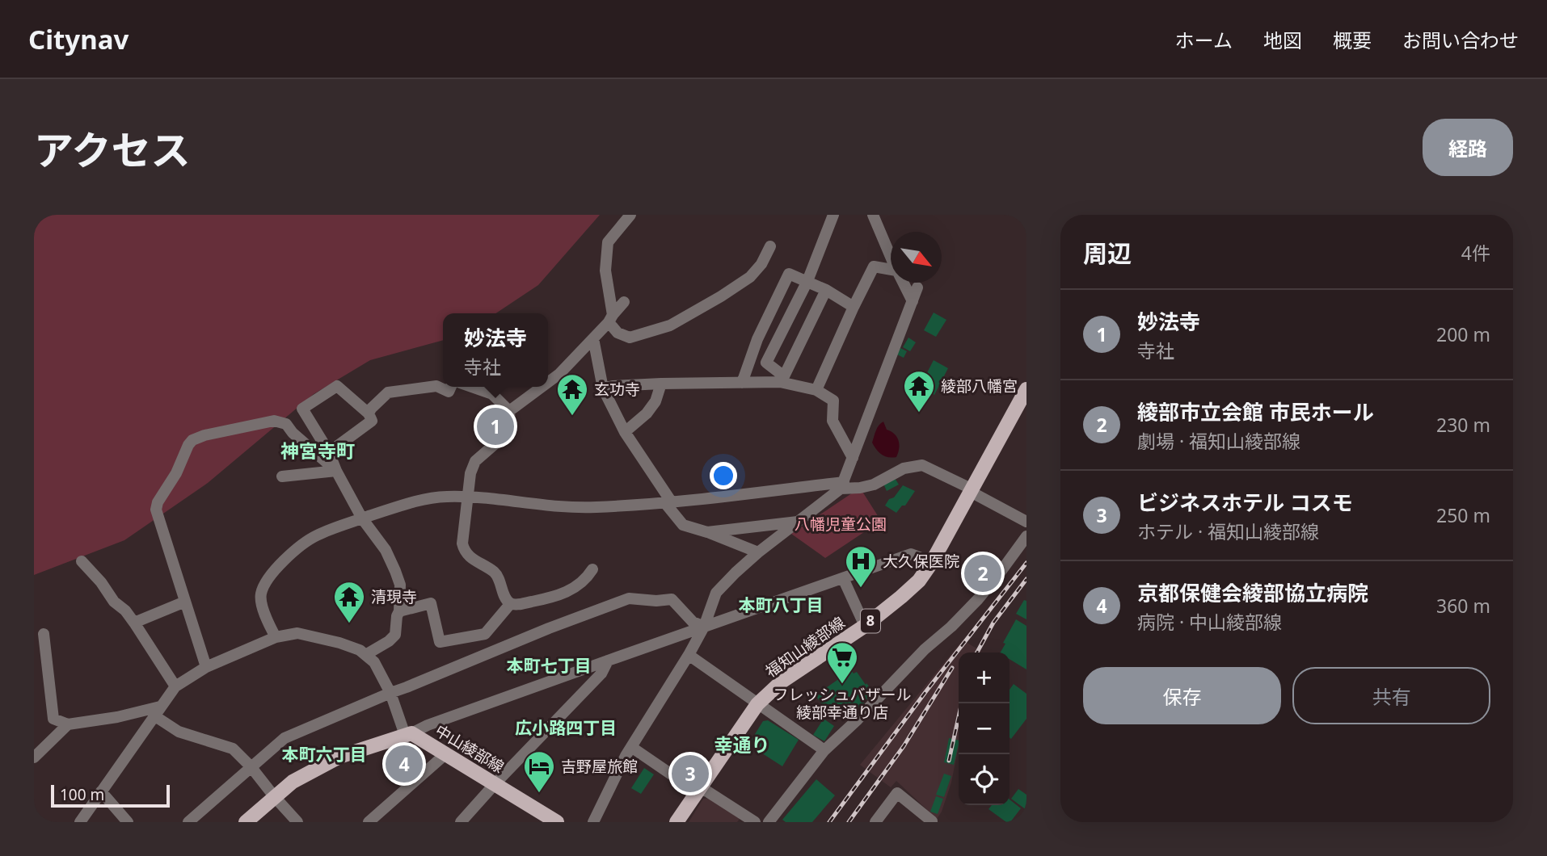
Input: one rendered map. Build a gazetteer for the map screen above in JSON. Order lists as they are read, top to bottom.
{
  "streets": {
    "main road": ["8", "福知山綾部線", "中山綾部線"]
  },
  "districts": [
    "神宮寺町",
    "本町八丁目",
    "本町七丁目",
    "広小路四丁目",
    "幸通り",
    "本町六丁目"
  ],
  "parks": ["八幡児童公園"],
  "places": {
    "temple": ["綾部八幡宮", "玄功寺", "清現寺"],
    "hospital": ["大久保医院"],
    "supermarket": ["フレッシュバザール 綾部幸通り店"],
    "hotel": ["吉野屋旅館"]
  },
  "scale_bar": "100 m",
  "north": "bottom right",
  "page": {
    "header": "Citynav",
    "nav": [
      "ホーム",
      "地図",
      "概要",
      "お問い合わせ"
    ],
    "title": "アクセス",
    "buttons": [
      "経路",
      ["保存", "共有"]
    ],
    "heading": ["周辺", "4件"],
    "list": [
      {
        "mark": "1",
        "name": "妙法寺",
        "note": "寺社",
        "value": "200 m"
      },
      {
        "mark": "2",
        "name": "綾部市立会館 市民ホール",
        "note": "劇場 · 福知山綾部線",
        "value": "230 m"
      },
      {
        "mark": "3",
        "name": "ビジネスホテル コスモ",
        "note": "ホテル · 福知山綾部線",
        "value": "250 m"
      },
      {
        "mark": "4",
        "name": "京都保健会綾部協立病院",
        "note": "病院 · 中山綾部線",
        "value": "360 m"
      }
    ],
    "popup": ["妙法寺", "寺社"],
    "pins": [
      "1",
      "2",
      "4",
      "3"
    ],
    "map_buttons": ["+", "−"],
    "scale": "100 m"
  }
}
